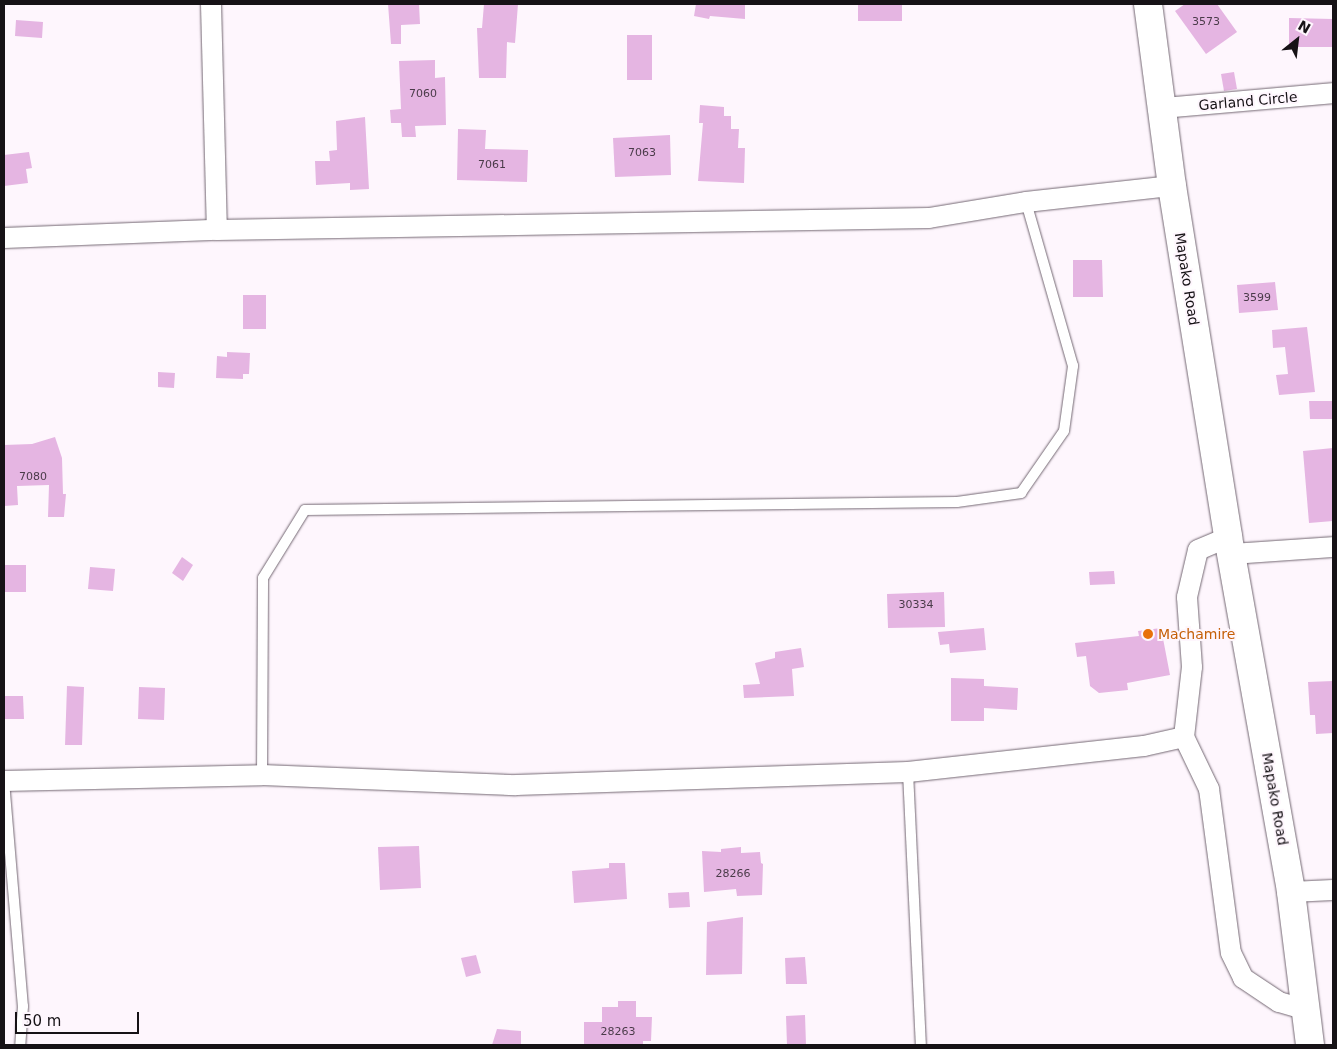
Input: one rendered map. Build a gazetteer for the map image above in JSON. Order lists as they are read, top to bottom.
{
  "streets": {
    "street": ["Garland Circle", "Mapako Road"]
  },
  "crossings": [
    ["Garland Circle", "Mapako Road"]
  ],
  "places": ["Machamire"],
  "house_numbers": [
    "3573",
    "7060",
    "7063",
    "7061",
    "3599",
    "7080",
    "30334",
    "28266",
    "28263"
  ],
  "scale_bar": "50 m",
  "north": "top right"
}
